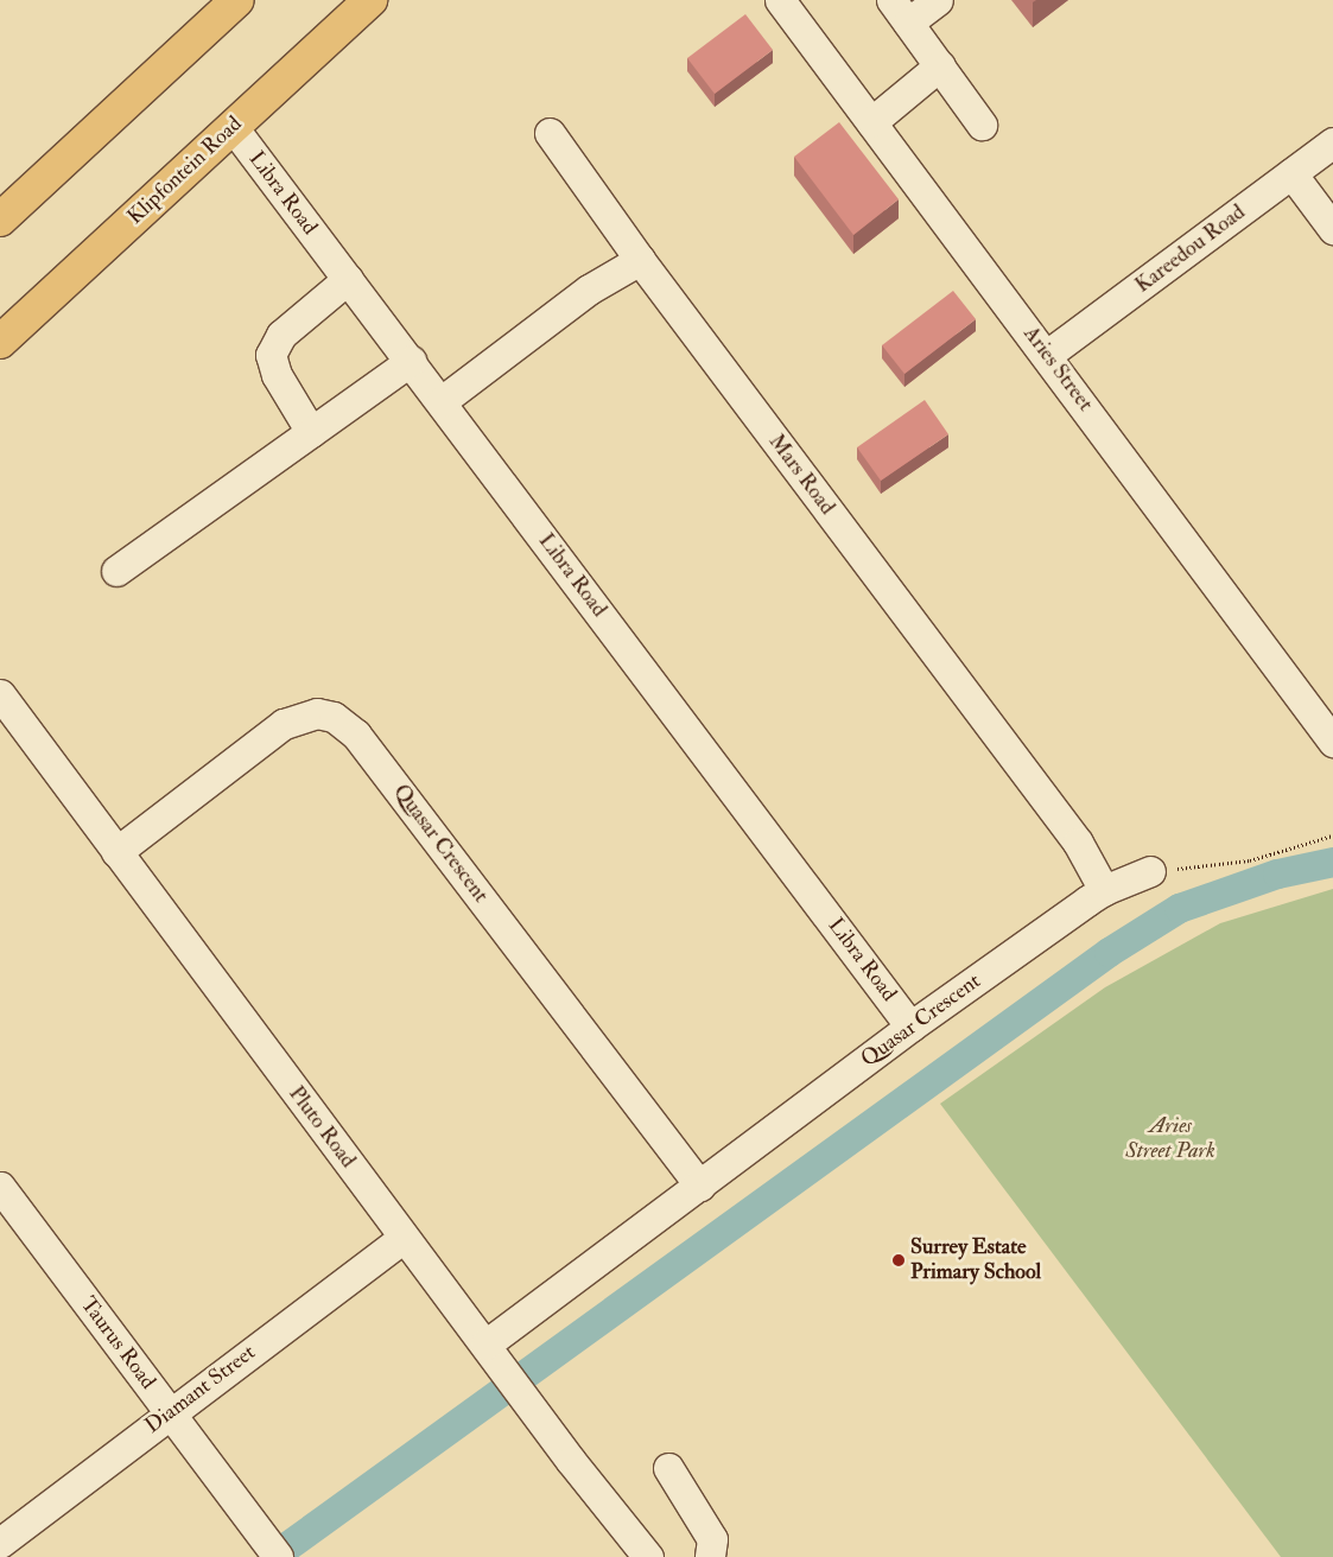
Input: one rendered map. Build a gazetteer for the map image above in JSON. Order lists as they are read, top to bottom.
{
  "streets": {
    "main road": ["Klipfontein Road"],
    "street": [
      "Libra Road",
      "Kareedou Road",
      "Aries Street",
      "Mars Road",
      "Quasar Crescent",
      "Pluto Road",
      "Taurus Road",
      "Diamant Street"
    ]
  },
  "crossings": [
    ["Klipfontein Road", "Libra Road"],
    ["Libra Road", "Quasar Crescent"],
    ["Kareedou Road", "Aries Street"],
    ["Mars Road", "Quasar Crescent"],
    ["Quasar Crescent", "Pluto Road"],
    ["Pluto Road", "Diamant Street"],
    ["Taurus Road", "Diamant Street"]
  ],
  "parks": ["Aries Street Park"],
  "places": ["Surrey Estate Primary School"]
}
